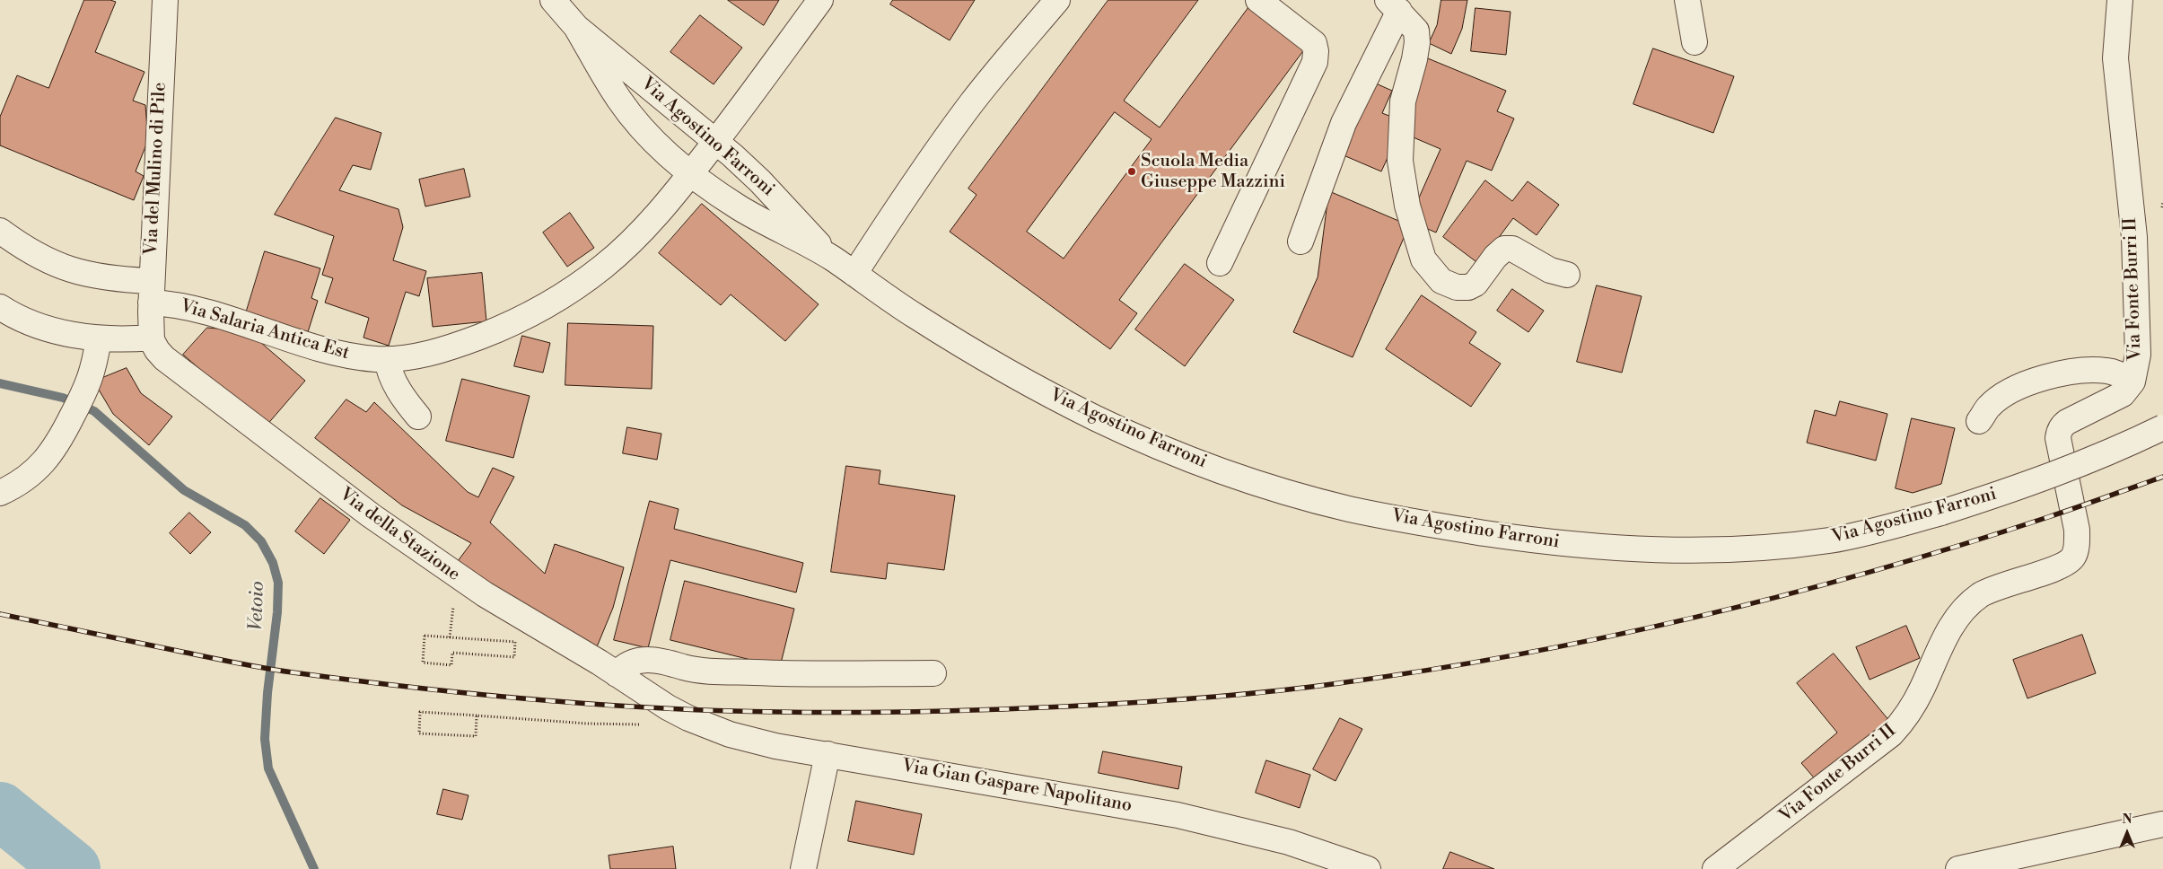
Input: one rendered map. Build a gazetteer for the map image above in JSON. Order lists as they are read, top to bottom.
{
  "streets": {
    "street": [
      "Via Agostino Farroni",
      "Via del Mulino di Pile",
      "Via Fonte Burri II",
      "Via Salaria Antica Est",
      "Via della Stazione",
      "Via Gian Gaspare Napolitano"
    ]
  },
  "crossings": [
    ["Via Agostino Farroni", "Via Salaria Antica Est"],
    ["Via del Mulino di Pile", "Via Salaria Antica Est"],
    ["Via del Mulino di Pile", "Via della Stazione"],
    ["Via della Stazione", "Via Gian Gaspare Napolitano"]
  ],
  "water": ["Vetoio"],
  "places": ["Scuola Media Giuseppe Mazzini"],
  "north": "top"
}
